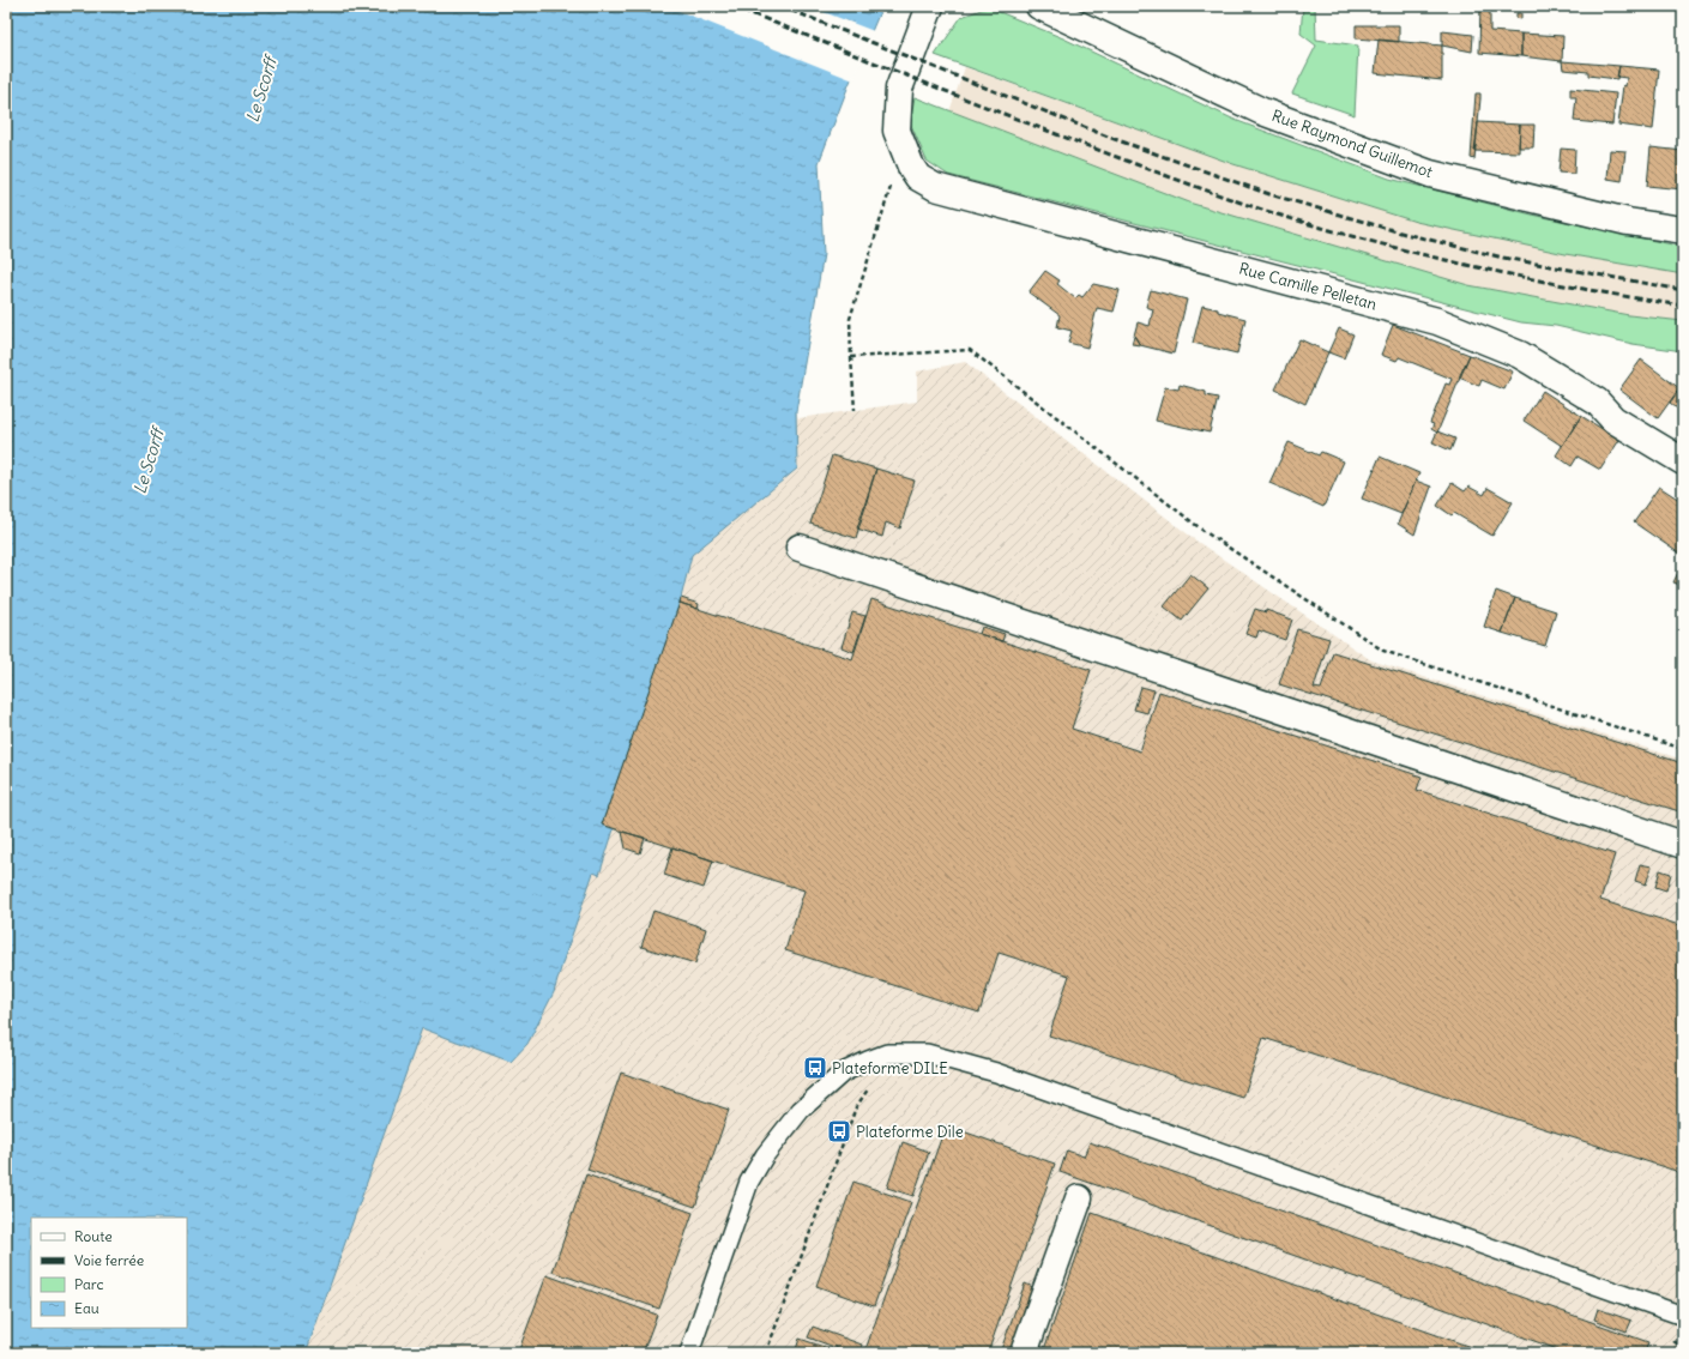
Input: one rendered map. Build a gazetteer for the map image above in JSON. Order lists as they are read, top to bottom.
{
  "streets": {
    "street": ["Rue Raymond Guillemot", "Rue Camille Pelletan"]
  },
  "water": ["Le Scorff"],
  "places": {
    "bus stop": ["Plateforme DILE", "Plateforme Dile"]
  },
  "legend": [
    "Route",
    "Voie ferrée",
    "Parc",
    "Eau"
  ]
}
